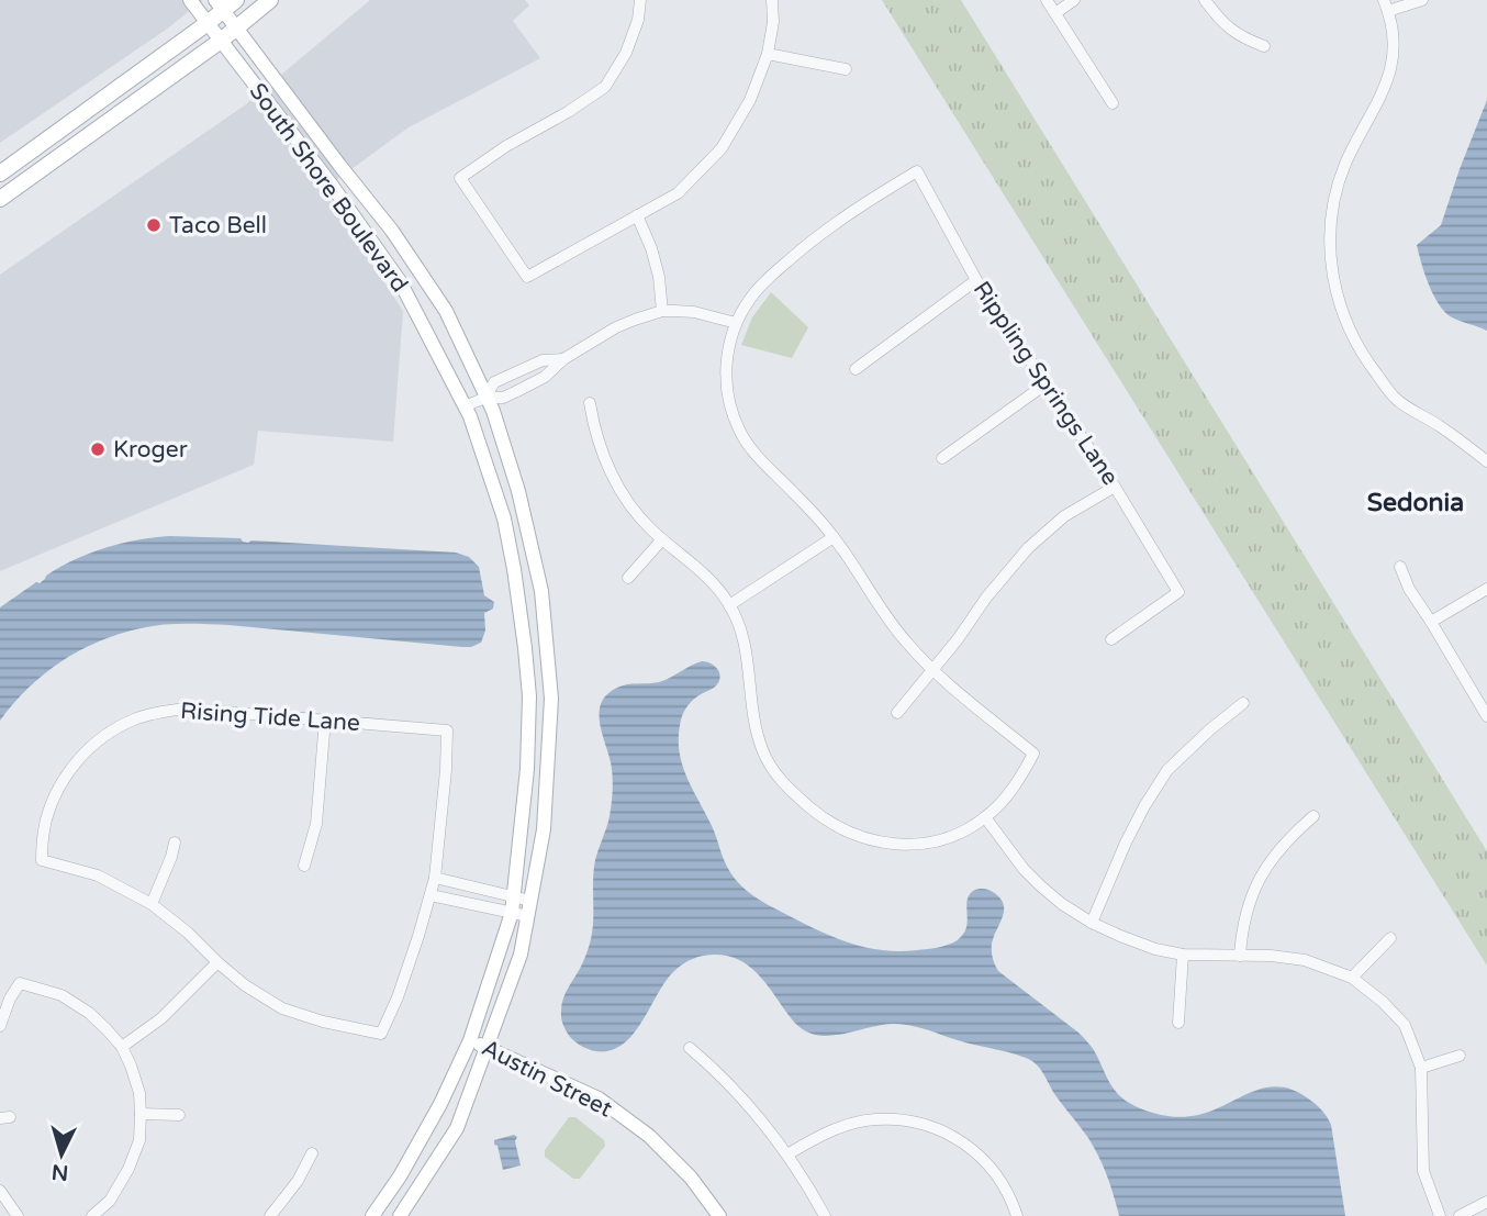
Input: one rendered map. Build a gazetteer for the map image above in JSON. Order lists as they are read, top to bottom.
{
  "streets": {
    "street": [
      "South Shore Boulevard",
      "Rippling Springs Lane",
      "Rising Tide Lane",
      "Austin Street"
    ]
  },
  "crossings": [
    ["South Shore Boulevard", "Austin Street"]
  ],
  "districts": ["Sedonia"],
  "places": ["Taco Bell", "Kroger"],
  "north": "bottom"
}
